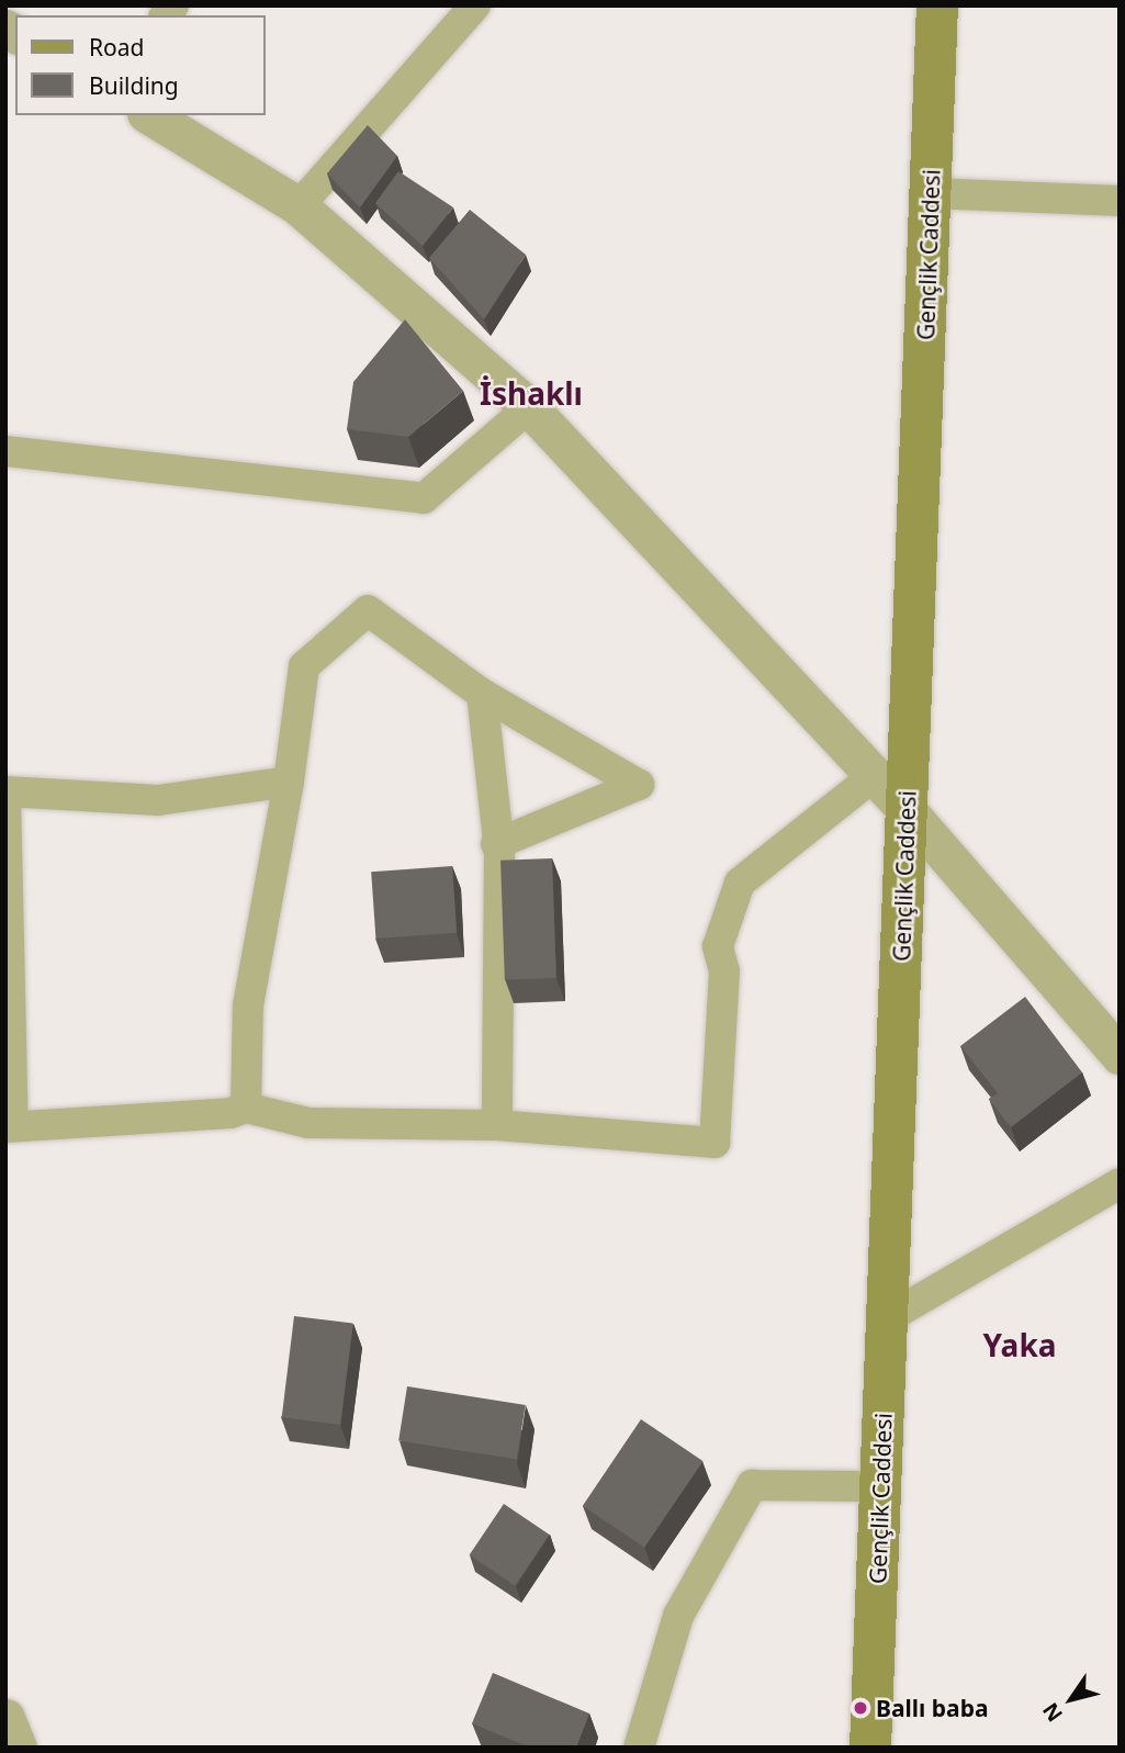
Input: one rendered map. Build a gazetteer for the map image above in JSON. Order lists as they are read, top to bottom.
{
  "streets": {
    "main road": ["Gençlik Caddesi"]
  },
  "districts": ["İshaklı", "Yaka"],
  "places": ["Ballı baba"],
  "legend": ["Road", "Building"],
  "north": "bottom left"
}
